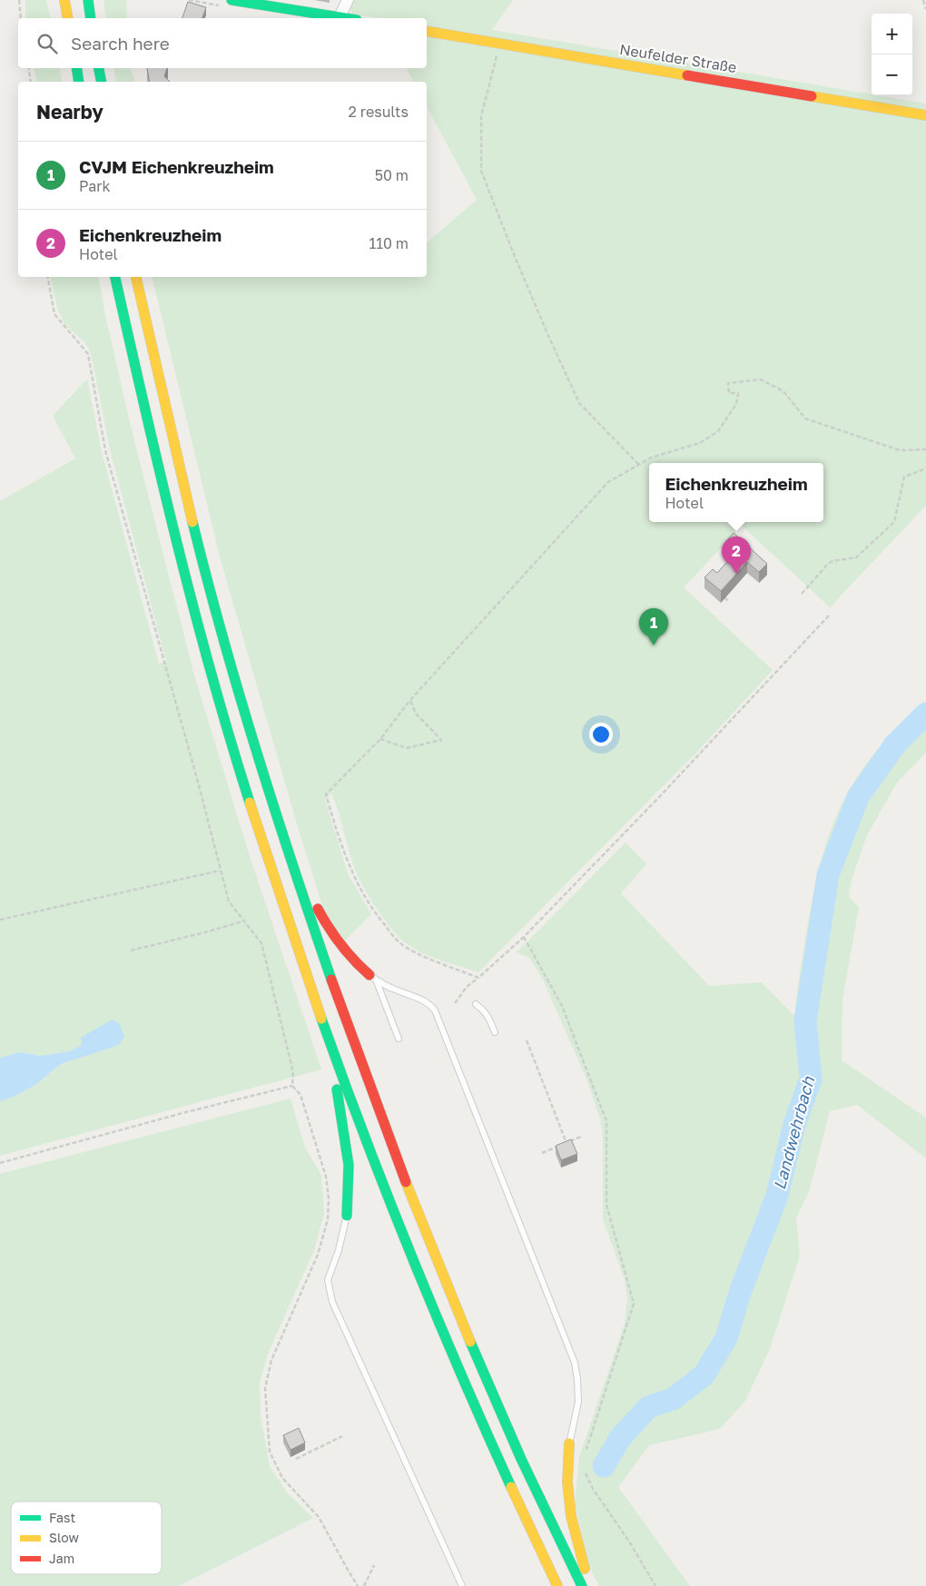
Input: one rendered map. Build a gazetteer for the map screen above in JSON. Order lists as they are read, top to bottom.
{
  "streets": {
    "main road": ["Neufelder Straße"]
  },
  "water": ["Landwehrbach"],
  "legend": ["Fast", "Slow", "Jam"],
  "page": {
    "map_buttons": ["+", "−"],
    "search": "Search here",
    "heading": ["Nearby", "2 results"],
    "list": [
      {
        "mark": "1",
        "name": "CVJM Eichenkreuzheim",
        "note": "Park",
        "value": "50 m"
      },
      {
        "mark": "2",
        "name": "Eichenkreuzheim",
        "note": "Hotel",
        "value": "110 m"
      }
    ],
    "popup": ["Eichenkreuzheim", "Hotel"],
    "pins": ["2", "1"]
  }
}
